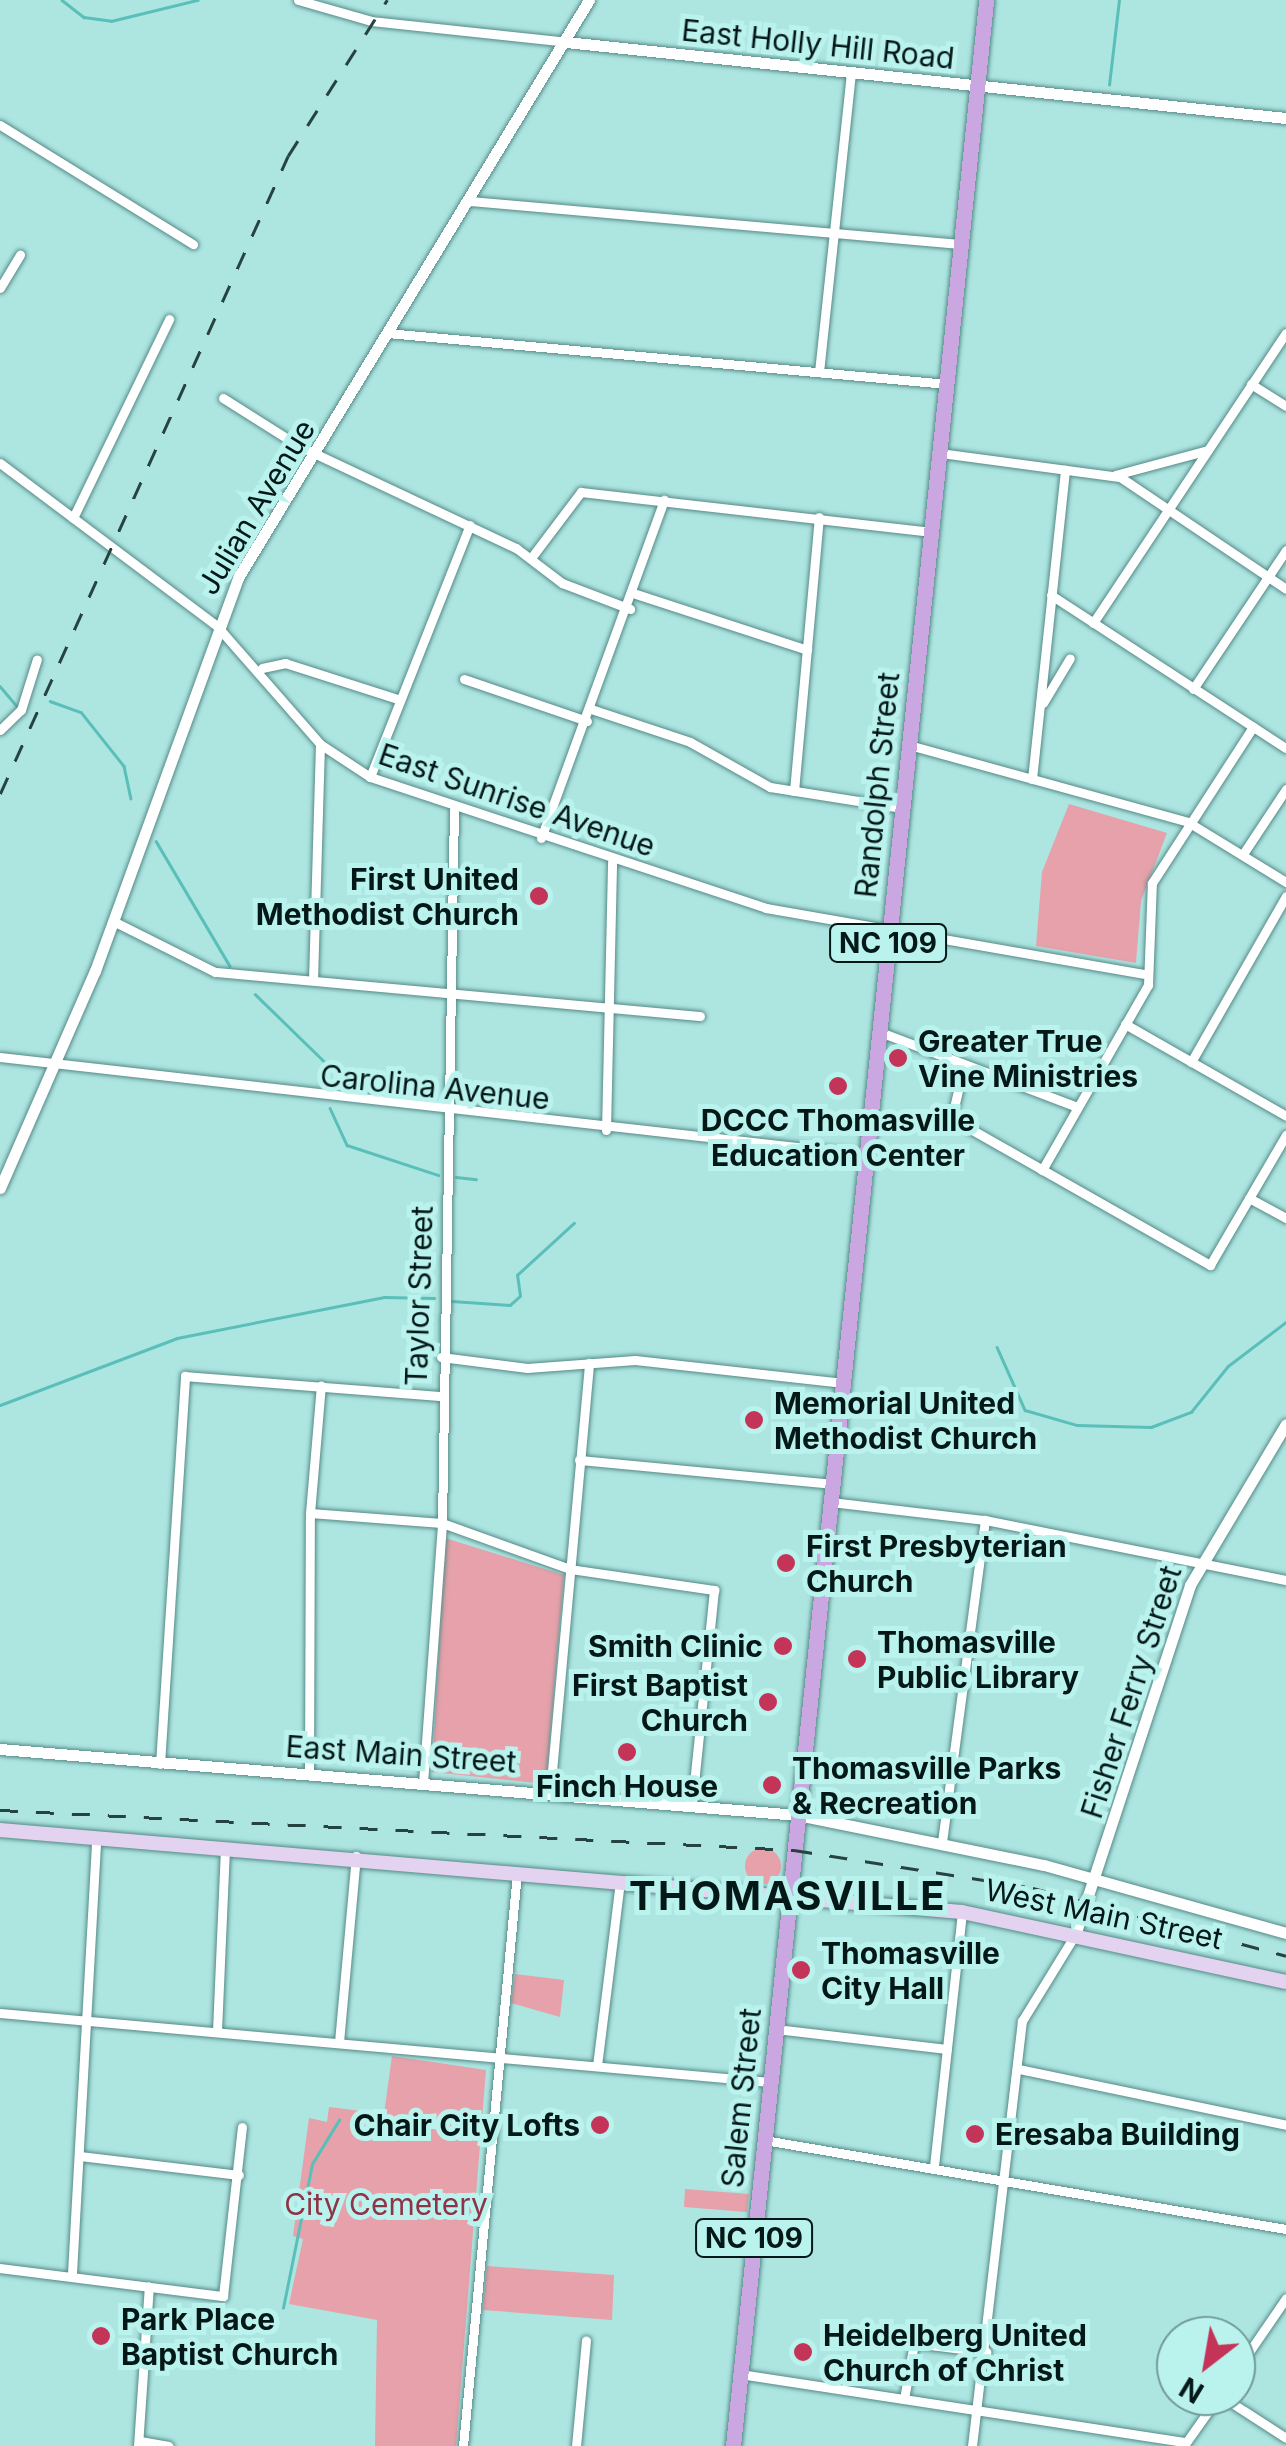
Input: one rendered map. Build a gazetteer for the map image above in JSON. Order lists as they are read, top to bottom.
{
  "streets": {
    "main road": [
      "Randolph Street",
      "NC 109",
      "West Main Street",
      "Salem Street"
    ],
    "street": [
      "East Holly Hill Road",
      "Julian Avenue",
      "East Sunrise Avenue",
      "Carolina Avenue",
      "Taylor Street",
      "Fisher Ferry Street",
      "East Main Street"
    ]
  },
  "crossings": [
    ["East Holly Hill Road", "Julian Avenue"],
    ["East Holly Hill Road", "Randolph Street"],
    ["Julian Avenue", "East Sunrise Avenue"],
    ["Julian Avenue", "Carolina Avenue"],
    ["Randolph Street", "East Sunrise Avenue"],
    ["Randolph Street", "Carolina Avenue"],
    ["Randolph Street", "East Main Street"],
    ["Randolph Street", "West Main Street"],
    ["Randolph Street", "Salem Street"],
    ["East Sunrise Avenue", "Taylor Street"],
    ["Carolina Avenue", "Taylor Street"],
    ["Taylor Street", "East Main Street"],
    ["Fisher Ferry Street", "West Main Street"],
    ["East Main Street", "West Main Street"],
    ["East Main Street", "Salem Street"],
    ["West Main Street", "Salem Street"]
  ],
  "districts": ["THOMASVILLE"],
  "parks": ["City Cemetery"],
  "places": [
    "First United Methodist Church",
    "Greater True Vine Ministries",
    "DCCC Thomasville Education Center",
    "Memorial United Methodist Church",
    "First Presbyterian Church",
    "Smith Clinic",
    "Thomasville Public Library",
    "First Baptist Church",
    "Finch House",
    "Thomasville Parks & Recreation",
    "Thomasville City Hall",
    "Chair City Lofts",
    "Eresaba Building",
    "Park Place Baptist Church",
    "Heidelberg United Church of Christ"
  ],
  "north": "bottom left"
}
